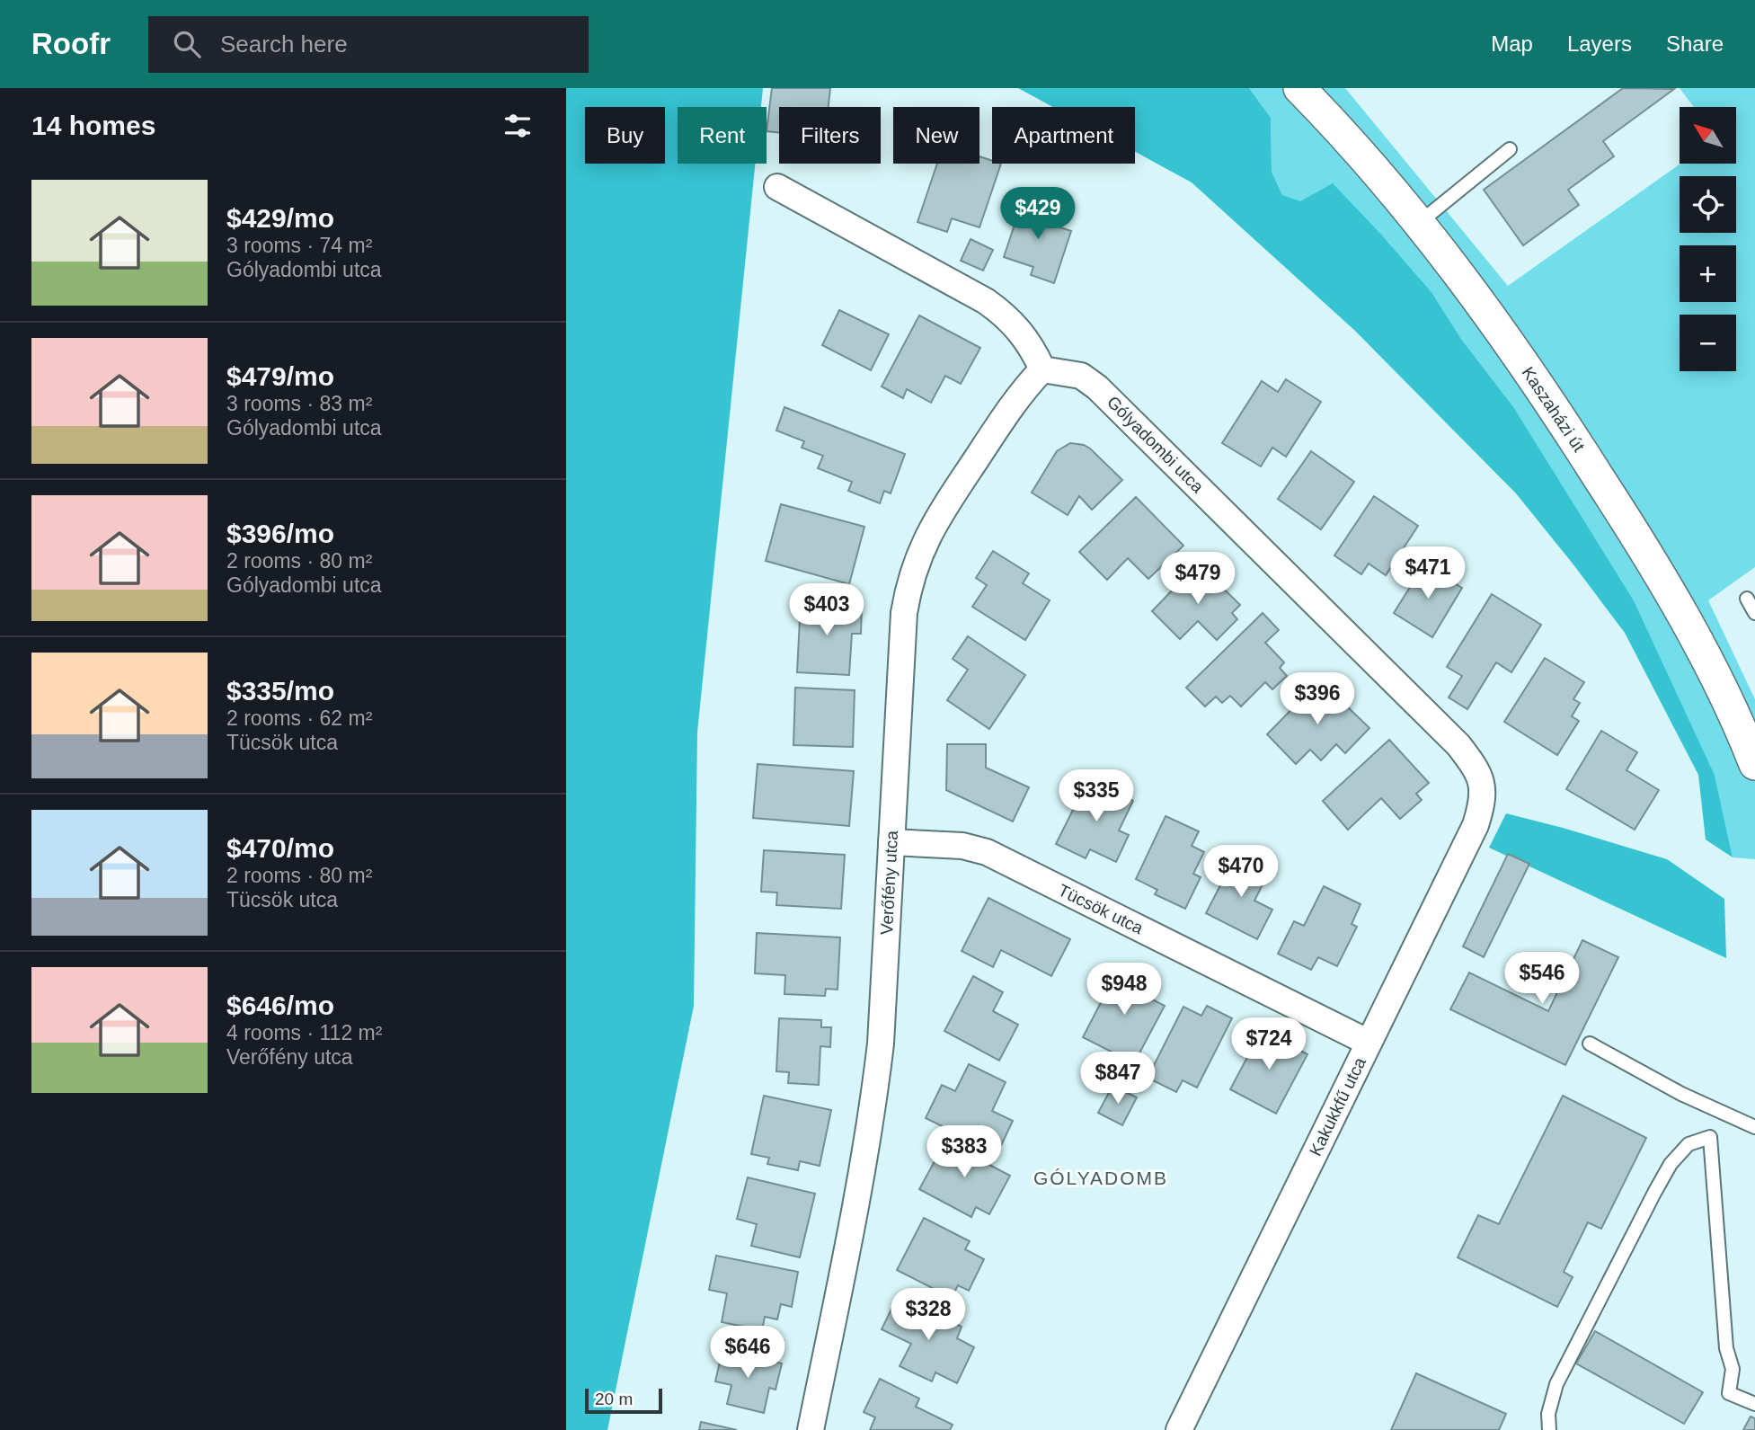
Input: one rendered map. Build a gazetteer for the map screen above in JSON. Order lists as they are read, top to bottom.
{
  "streets": {
    "street": [
      "Kaszaházi út",
      "Gólyadombi utca",
      "Verőfény utca",
      "Tücsök utca",
      "Kakukkfű utca"
    ]
  },
  "crossings": [
    ["Gólyadombi utca", "Verőfény utca"],
    ["Gólyadombi utca", "Kakukkfű utca"],
    ["Verőfény utca", "Tücsök utca"],
    ["Tücsök utca", "Kakukkfű utca"]
  ],
  "districts": ["GÓLYADOMB"],
  "scale_bar": "20 m",
  "north": "top left",
  "page": {
    "header": "Roofr",
    "search": "Search here",
    "nav": ["Map", "Layers", "Share"],
    "heading": "14 homes",
    "map_buttons": ["+", "−"],
    "chip": [
      "Buy",
      "Rent",
      "Filters",
      "New",
      "Apartment"
    ],
    "list": [
      {
        "name": "$429/mo",
        "note": "3 rooms · 74 m² · Gólyadombi utca"
      },
      {
        "name": "$479/mo",
        "note": "3 rooms · 83 m² · Gólyadombi utca"
      },
      {
        "name": "$396/mo",
        "note": "2 rooms · 80 m² · Gólyadombi utca"
      },
      {
        "name": "$335/mo",
        "note": "2 rooms · 62 m² · Tücsök utca"
      },
      {
        "name": "$470/mo",
        "note": "2 rooms · 80 m² · Tücsök utca"
      },
      {
        "name": "$646/mo",
        "note": "4 rooms · 112 m² · Verőfény utca"
      }
    ],
    "price": [
      "$429",
      "$471",
      "$479",
      "$403",
      "$396",
      "$335",
      "$470",
      "$546",
      "$948",
      "$724",
      "$847",
      "$383",
      "$328",
      "$646"
    ],
    "scale": "20 m"
  }
}
